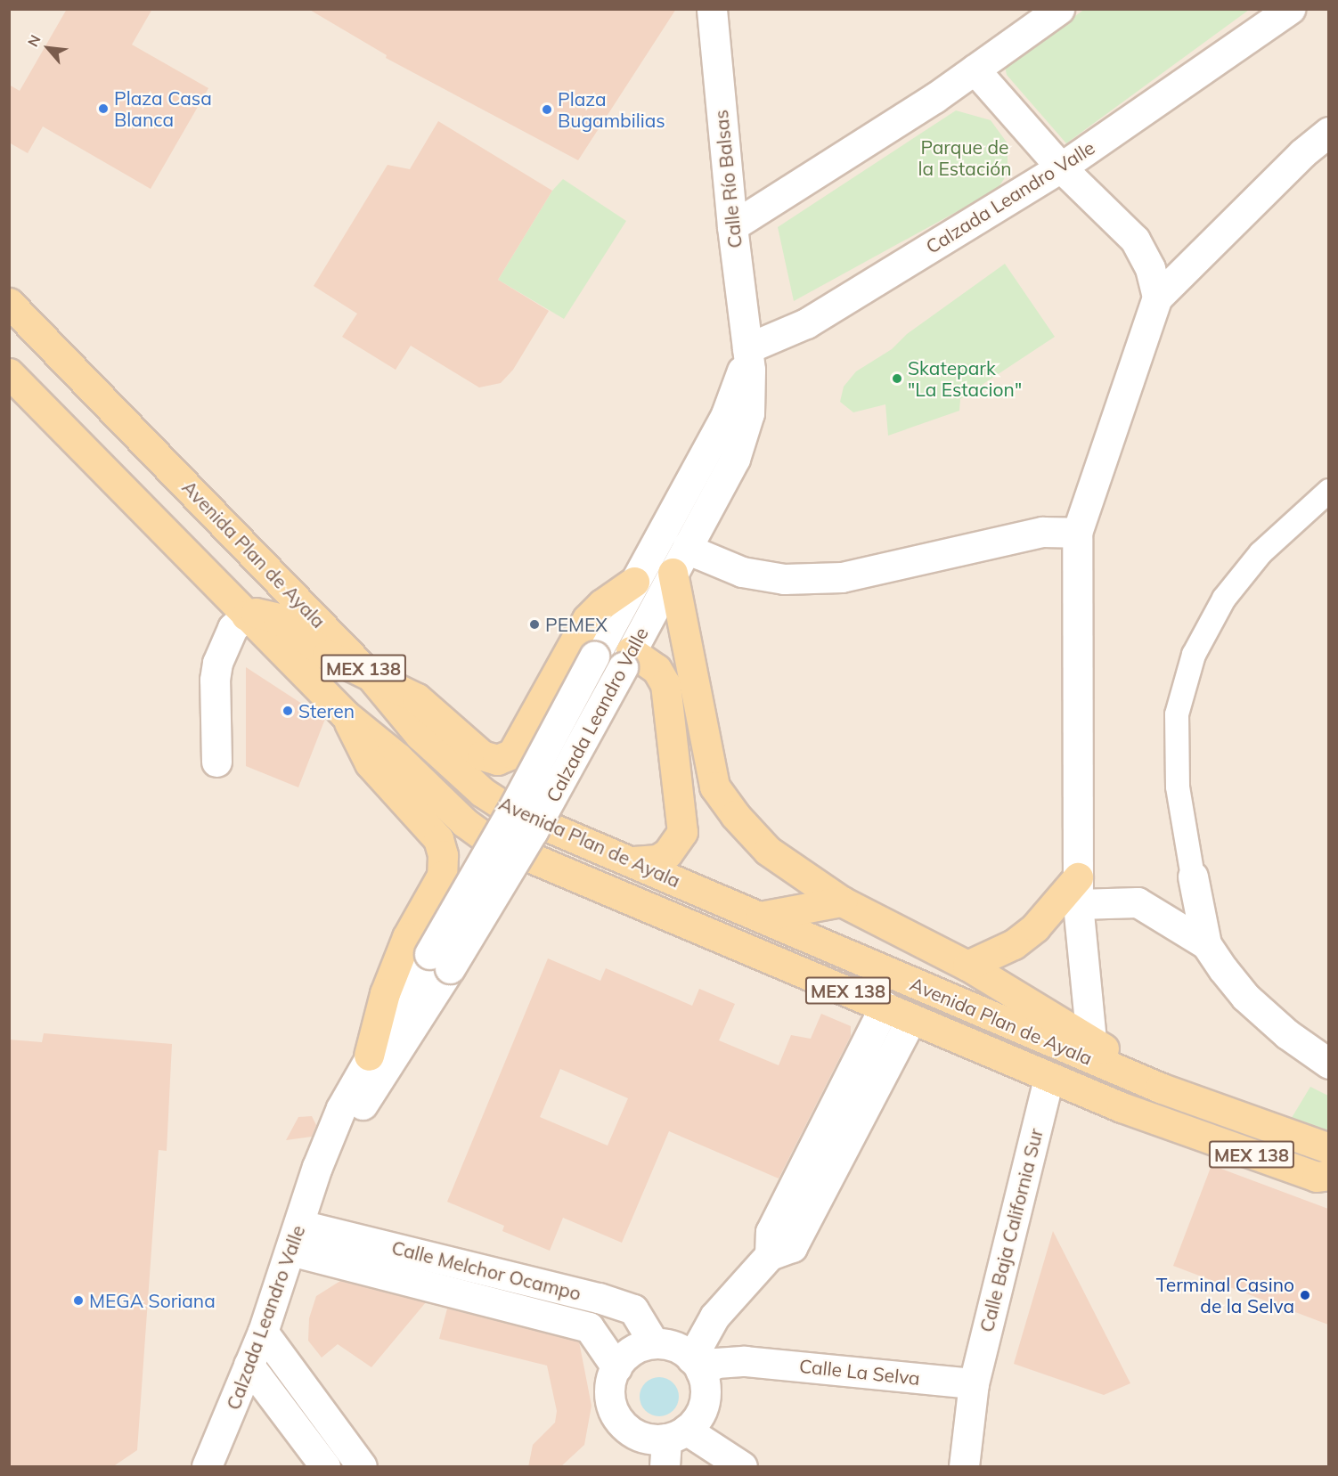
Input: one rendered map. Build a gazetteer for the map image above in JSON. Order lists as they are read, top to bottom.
{
  "streets": {
    "main road": ["Avenida Plan de Ayala", "MEX 138"],
    "street": [
      "Calle Río Balsas",
      "Calzada Leandro Valle",
      "Calle Baja California Sur",
      "Calle Melchor Ocampo",
      "Calle La Selva"
    ]
  },
  "crossings": [
    ["Calle Río Balsas", "Calzada Leandro Valle"],
    ["Calzada Leandro Valle", "Calle Melchor Ocampo"],
    ["Avenida Plan de Ayala", "Calle Baja California Sur"],
    ["Calle Baja California Sur", "Calle La Selva"],
    ["Calle Melchor Ocampo", "Calle La Selva"]
  ],
  "parks": ["Parque de la Estación"],
  "places": [
    "Plaza Casa Blanca",
    "Plaza Bugambilias",
    "Skatepark \"La Estacion\"",
    "PEMEX",
    "Steren",
    "Terminal Casino de la Selva",
    "MEGA Soriana"
  ],
  "north": "top left"
}
